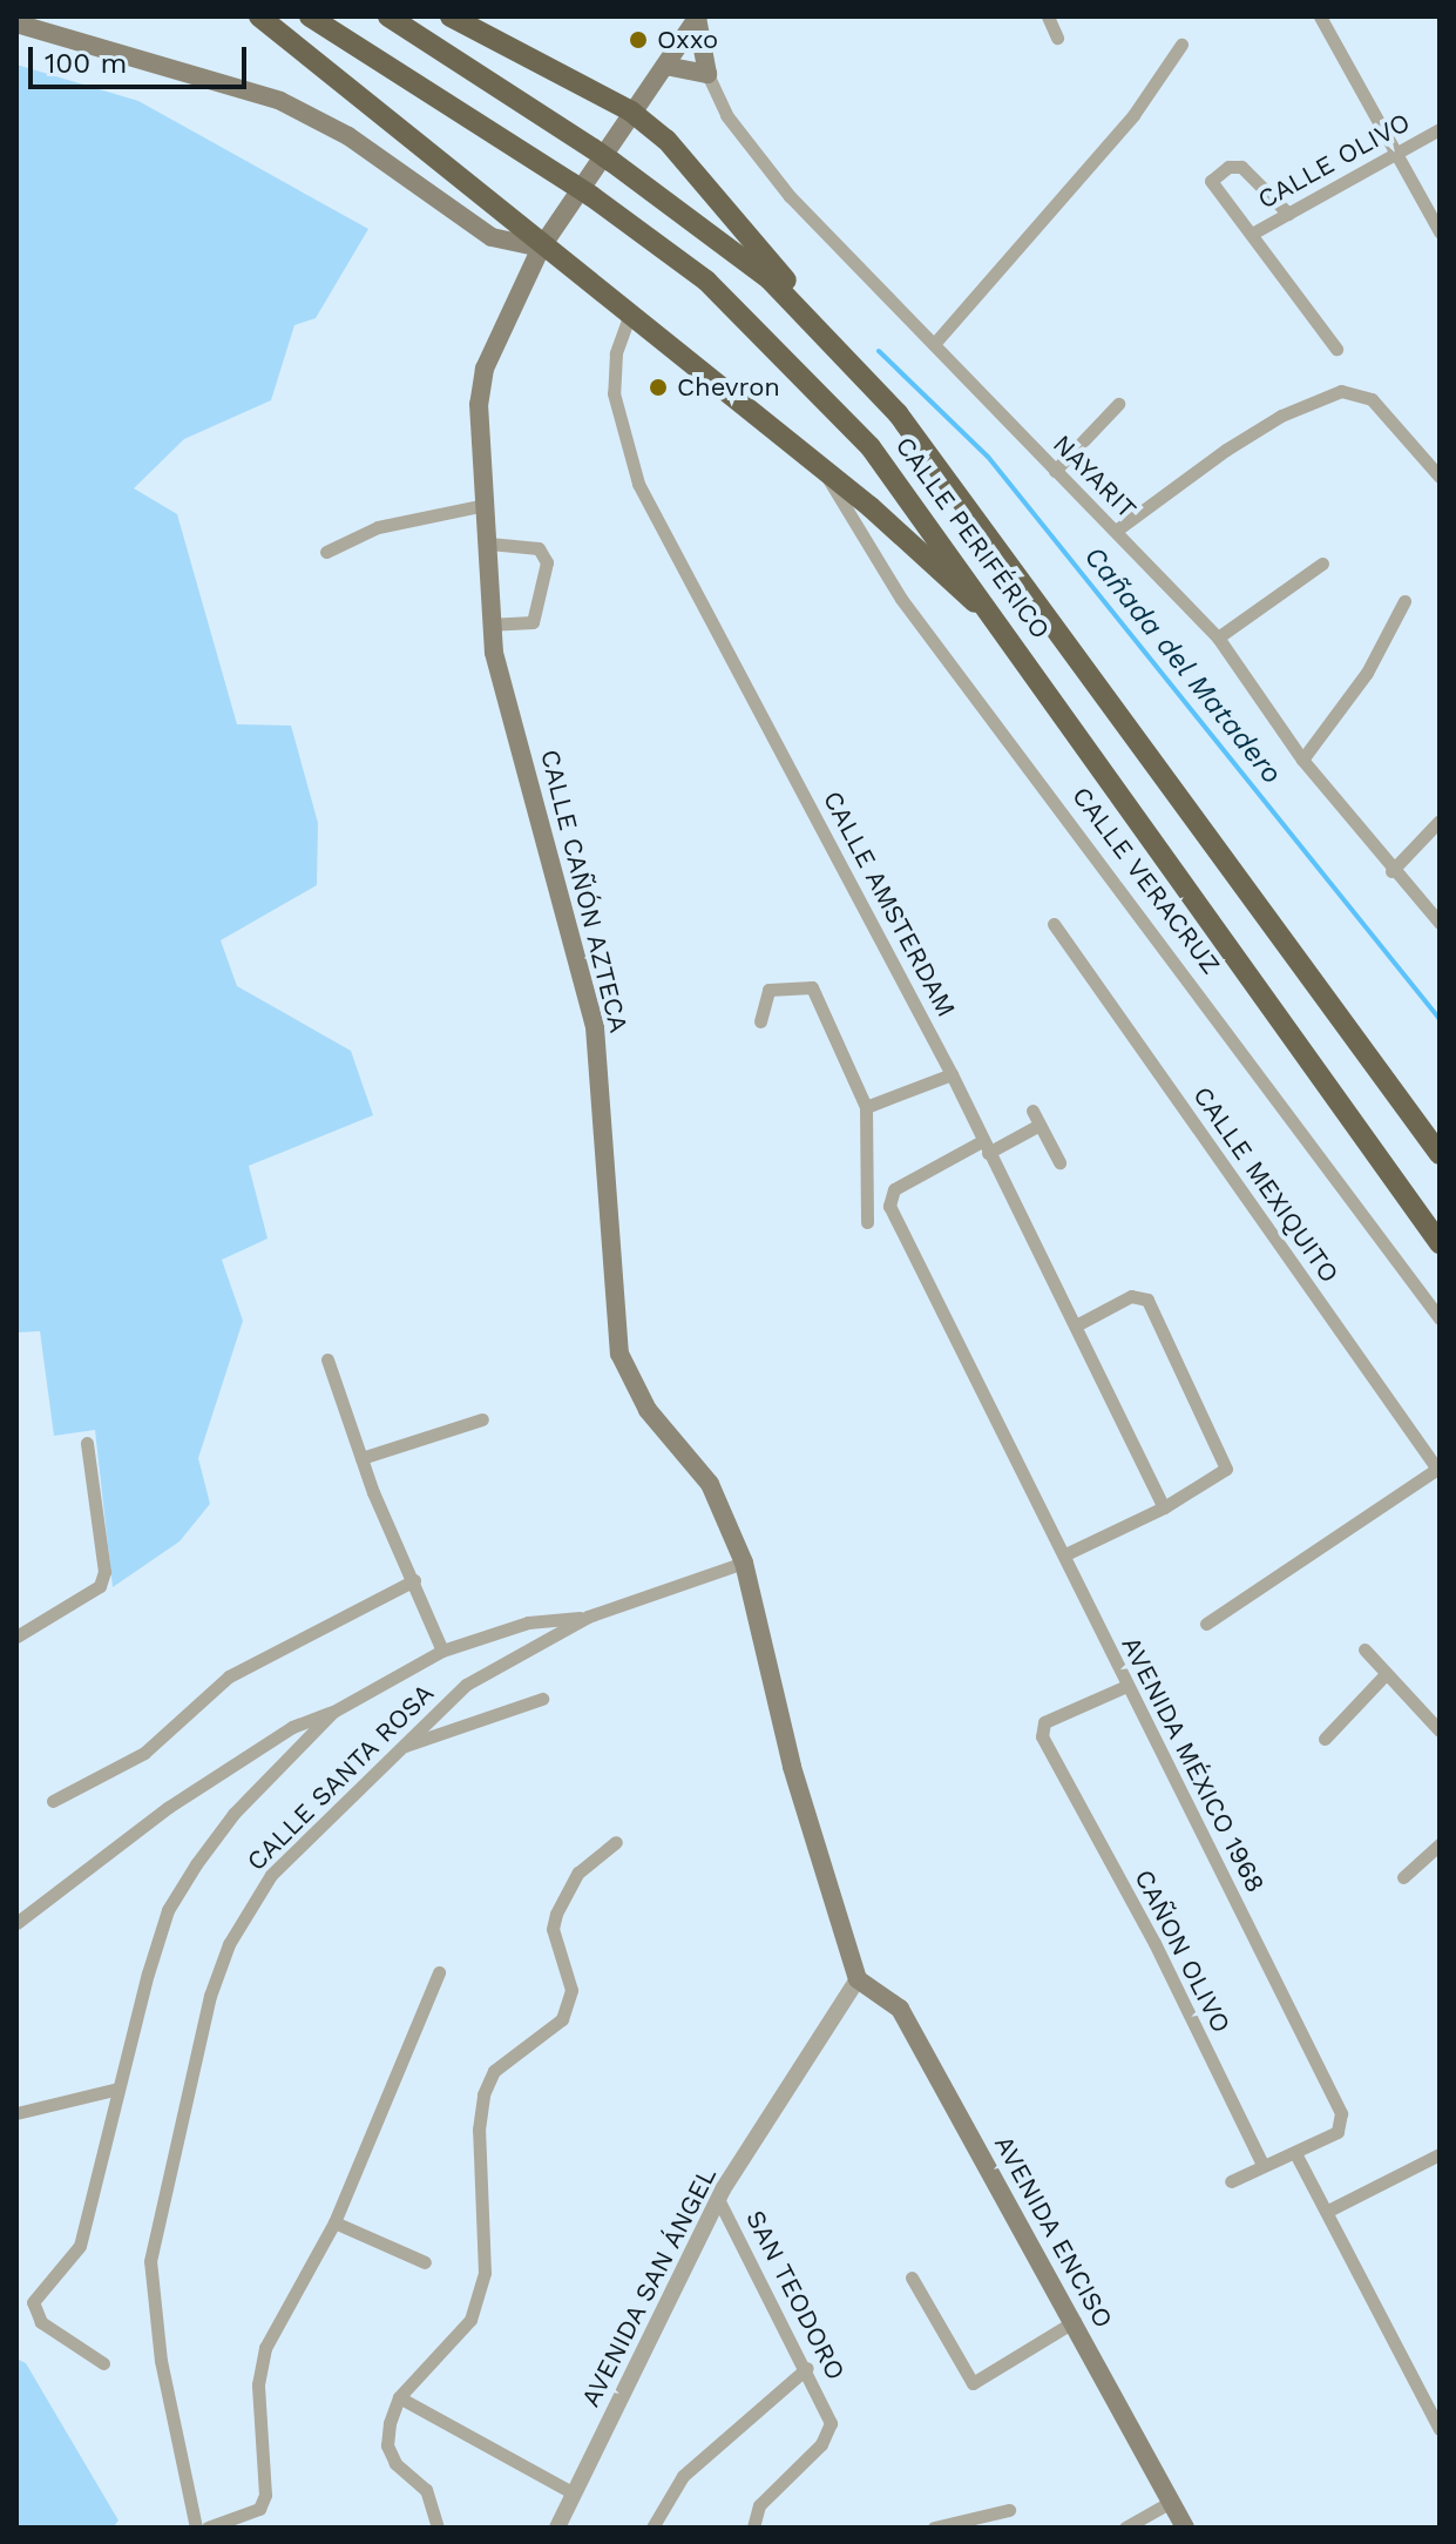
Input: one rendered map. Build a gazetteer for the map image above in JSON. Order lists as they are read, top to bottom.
{
  "streets": {
    "highway": ["CALLE PERIFÉRICO"],
    "main road": ["CALLE CAÑÓN AZTECA", "AVENIDA ENCISO"],
    "street": [
      "CALLE OLIVO",
      "NAYARIT",
      "CALLE VERACRUZ",
      "CALLE AMSTERDAM",
      "CALLE MEXIQUITO",
      "AVENIDA MÉXICO 1968",
      "CALLE SANTA ROSA",
      "CAÑON OLIVO",
      "AVENIDA SAN ÁNGEL",
      "SAN TEODORO"
    ]
  },
  "crossings": [
    ["CALLE CAÑÓN AZTECA", "CALLE SANTA ROSA"],
    ["CALLE CAÑÓN AZTECA", "AVENIDA ENCISO"],
    ["CALLE CAÑÓN AZTECA", "AVENIDA SAN ÁNGEL"],
    ["CALLE AMSTERDAM", "AVENIDA MÉXICO 1968"],
    ["AVENIDA MÉXICO 1968", "CAÑON OLIVO"],
    ["AVENIDA ENCISO", "AVENIDA SAN ÁNGEL"],
    ["AVENIDA SAN ÁNGEL", "SAN TEODORO"]
  ],
  "water": ["Cañada del Matadero"],
  "places": ["Oxxo", "Chevron"],
  "scale_bar": "100 m"
}
